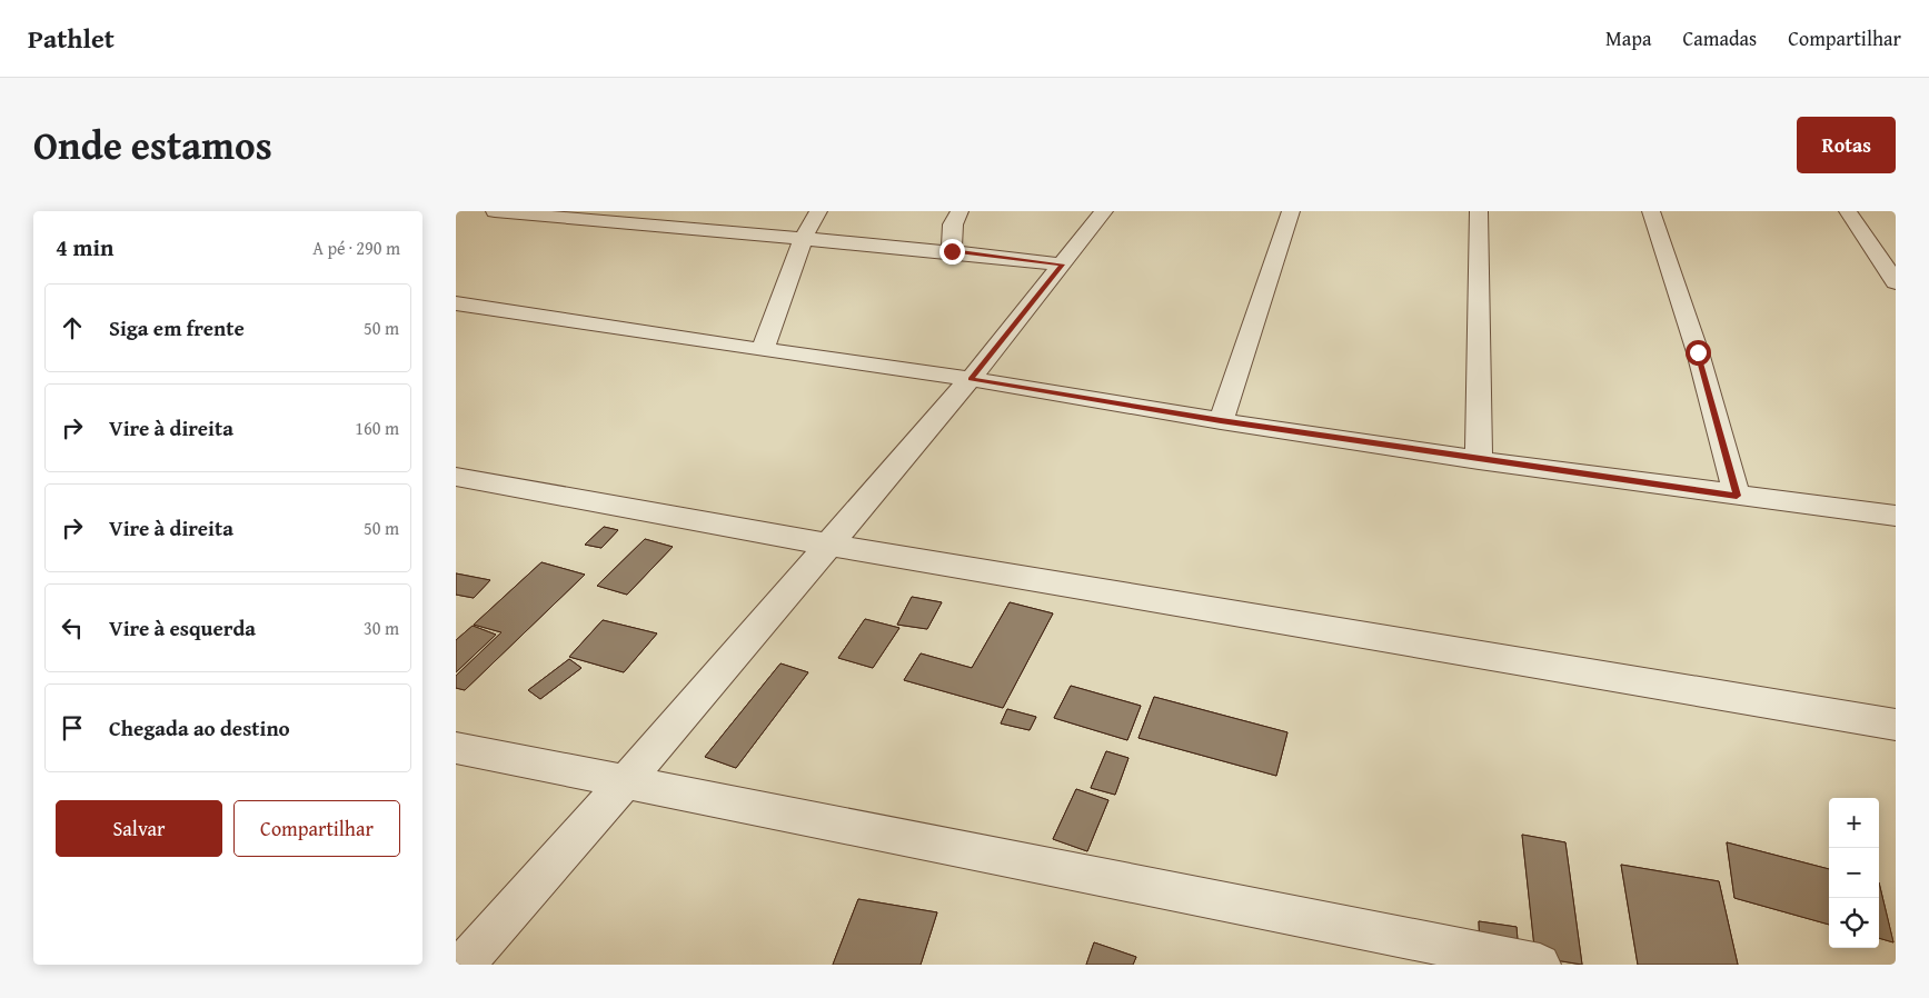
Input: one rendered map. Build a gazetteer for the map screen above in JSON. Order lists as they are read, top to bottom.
{
  "page": {
    "header": "Pathlet",
    "nav": ["Mapa", "Camadas", "Compartilhar"],
    "title": "Onde estamos",
    "buttons": [
      "Rotas",
      ["Salvar", "Compartilhar"]
    ],
    "heading": ["4 min", "A pé · 290 m"],
    "list": [
      ["Siga em frente", "50 m"],
      ["Vire à direita", "160 m"],
      ["Vire à direita", "50 m"],
      ["Vire à esquerda", "30 m"],
      "Chegada ao destino"
    ],
    "map_buttons": ["+", "−"]
  }
}
